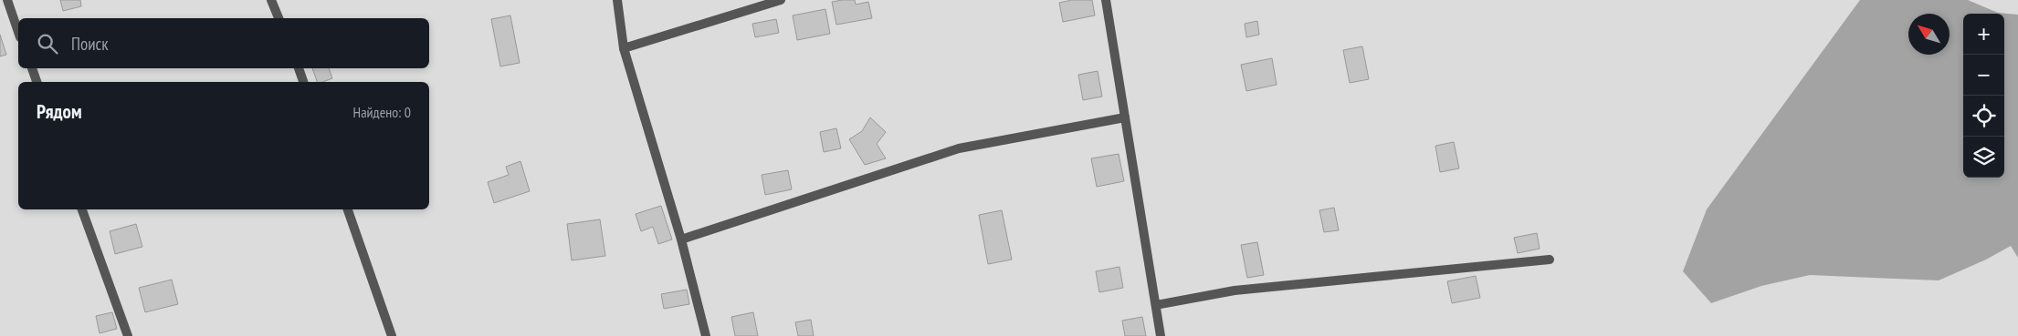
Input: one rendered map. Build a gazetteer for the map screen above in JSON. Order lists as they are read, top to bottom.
{
  "north": "top left",
  "page": {
    "map_buttons": ["+", "−"],
    "search": "Поиск",
    "heading": ["Рядом", "Найдено: 0"]
  }
}
